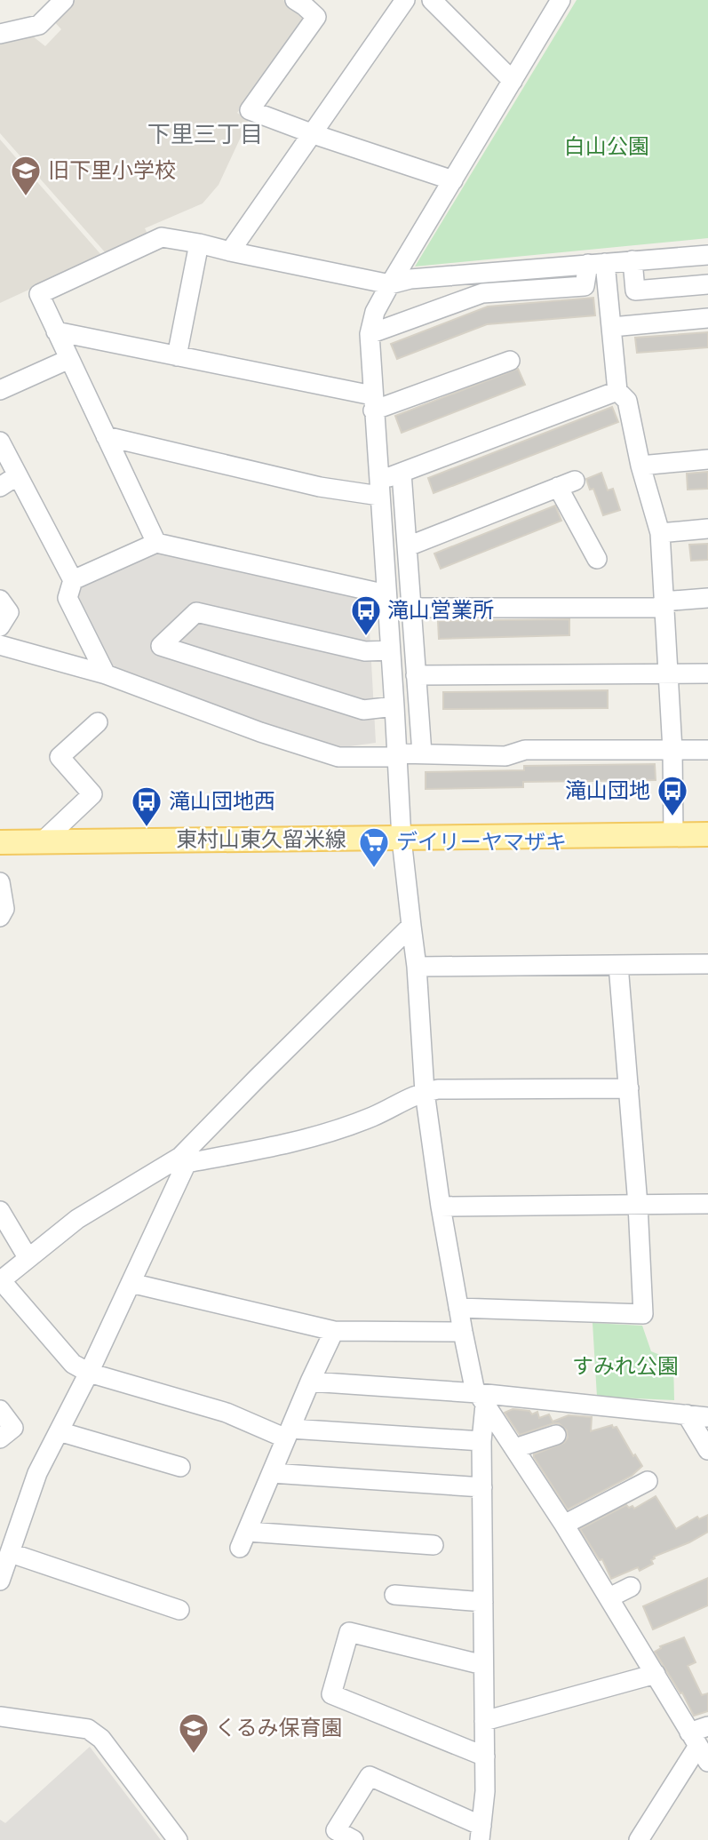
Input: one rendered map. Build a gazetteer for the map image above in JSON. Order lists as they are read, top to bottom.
{
  "streets": {
    "main road": ["東村山東久留米線"]
  },
  "districts": ["下里三丁目"],
  "parks": ["白山公園", "すみれ公園"],
  "places": {
    "school or university": ["旧下里小学校", "くるみ保育園"],
    "bus stop": ["滝山営業所", "滝山団地", "滝山団地西"],
    "supermarket": ["デイリーヤマザキ"]
  }
}
